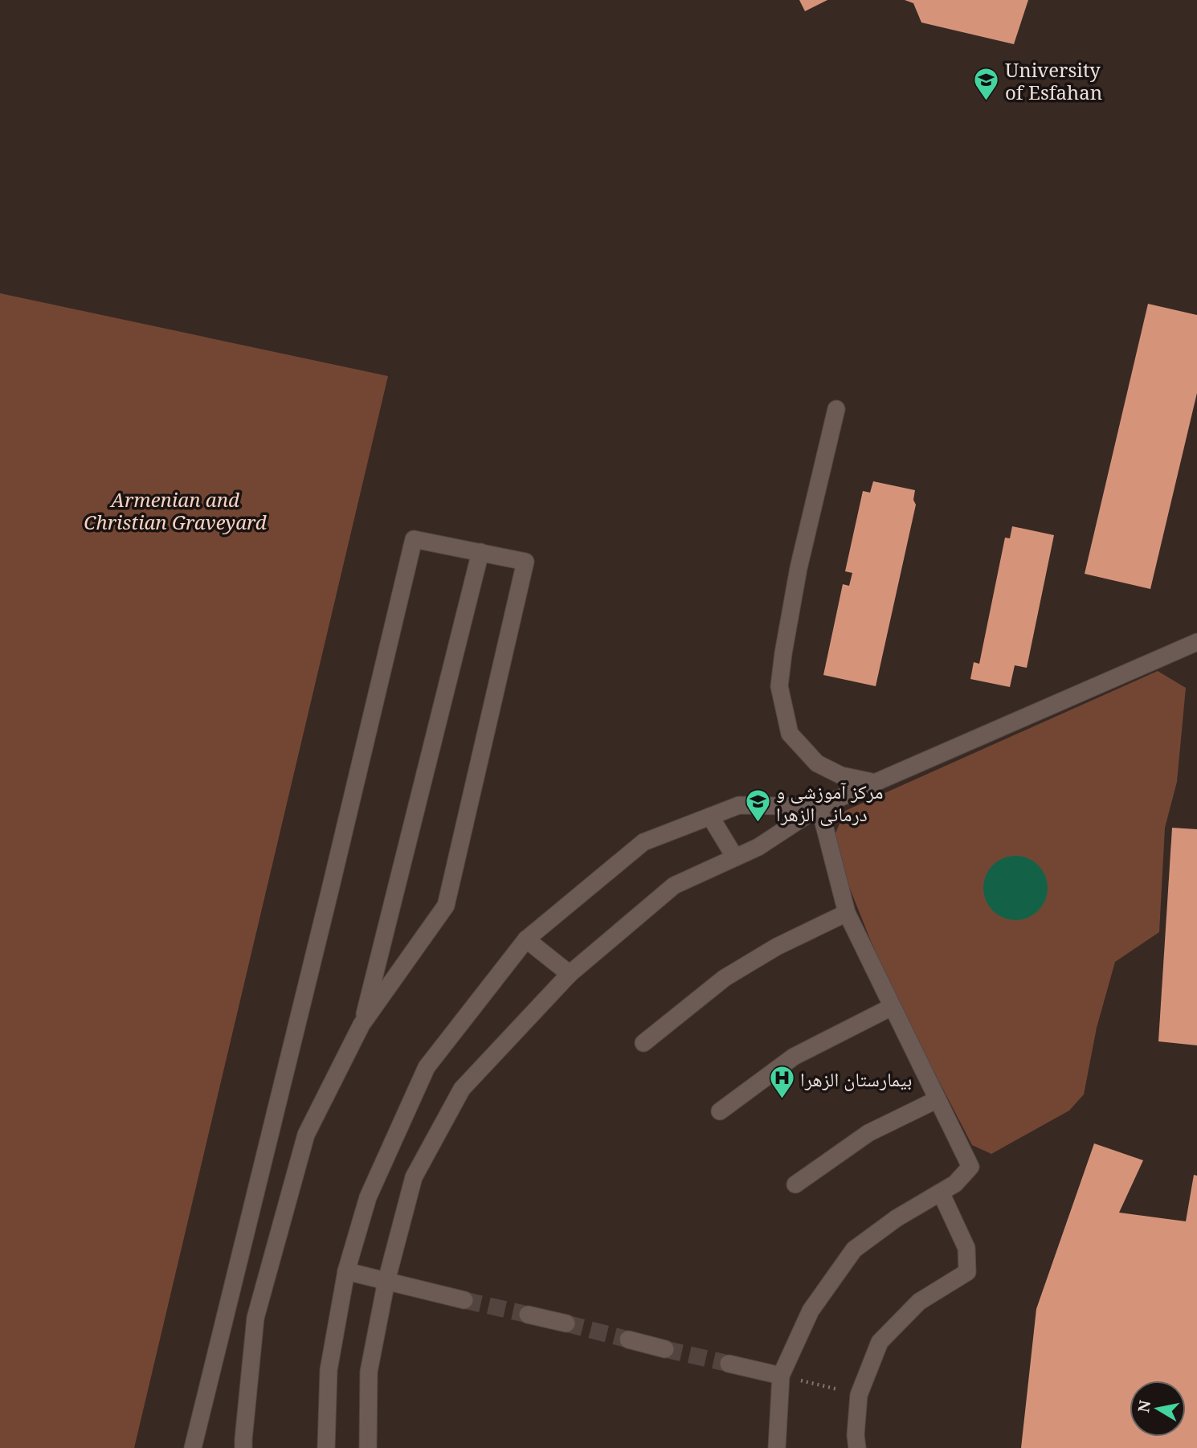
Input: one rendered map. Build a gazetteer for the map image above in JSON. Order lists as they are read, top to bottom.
{
  "parks": ["Armenian and Christian Graveyard"],
  "places": {
    "school or university": ["University of Esfahan", "مرکز آموزشی و درمانی الزهرا"],
    "hospital": ["بیمارستان الزهرا"]
  },
  "north": "left"
}
